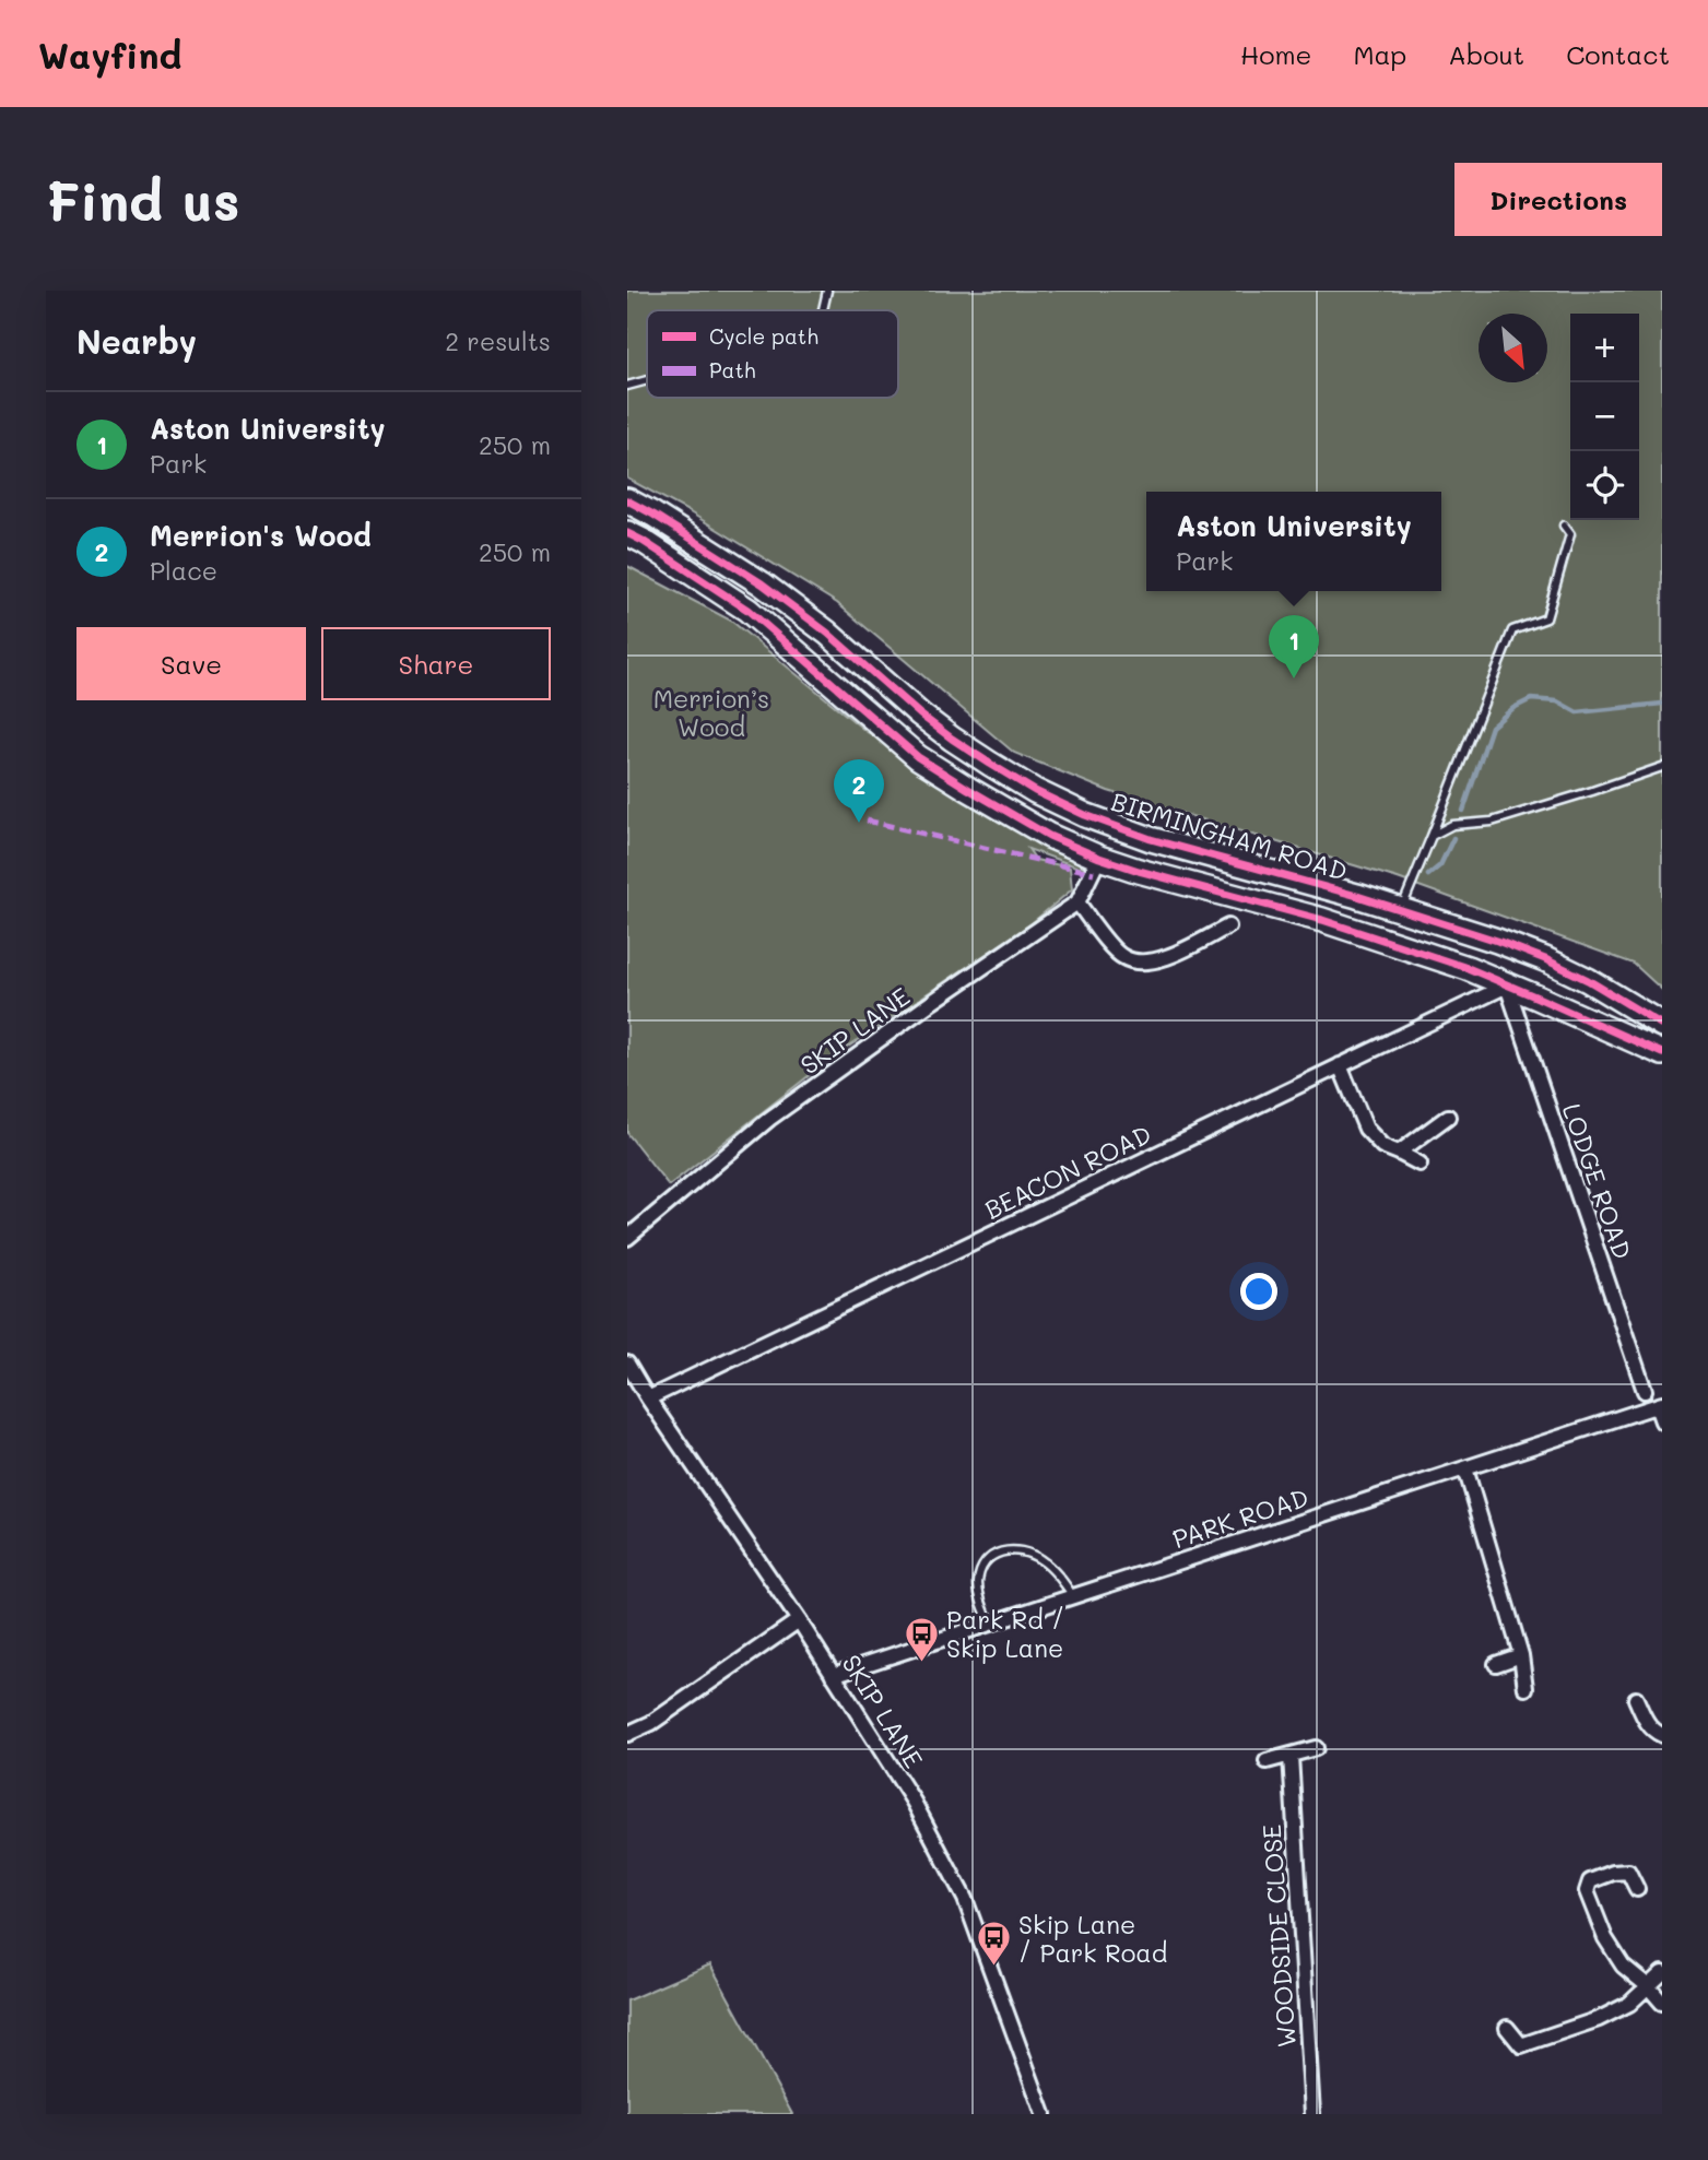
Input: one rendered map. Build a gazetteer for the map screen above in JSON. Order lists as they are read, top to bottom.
{
  "streets": {
    "highway": ["BIRMINGHAM ROAD"],
    "street": [
      "SKIP LANE",
      "BEACON ROAD",
      "LODGE ROAD",
      "PARK ROAD",
      "WOODSIDE CLOSE"
    ]
  },
  "crossings": [
    ["SKIP LANE", "BEACON ROAD"],
    ["SKIP LANE", "PARK ROAD"],
    ["BEACON ROAD", "LODGE ROAD"]
  ],
  "parks": ["Merrion’s Wood"],
  "places": {
    "bus stop": ["Park Rd / Skip Lane", "Skip Lane / Park Road"]
  },
  "legend": ["Cycle path", "Path"],
  "north": "bottom right",
  "page": {
    "header": "Wayfind",
    "nav": [
      "Home",
      "Map",
      "About",
      "Contact"
    ],
    "buttons": [
      "Directions",
      ["Save", "Share"]
    ],
    "title": "Find us",
    "heading": ["Nearby", "2 results"],
    "map_buttons": ["+", "−"],
    "list": [
      {
        "mark": "1",
        "name": "Aston University",
        "note": "Park",
        "value": "250 m"
      },
      {
        "mark": "2",
        "name": "Merrion's Wood",
        "note": "Place",
        "value": "250 m"
      }
    ],
    "popup": ["Aston University", "Park"],
    "pins": ["1", "2"]
  }
}
